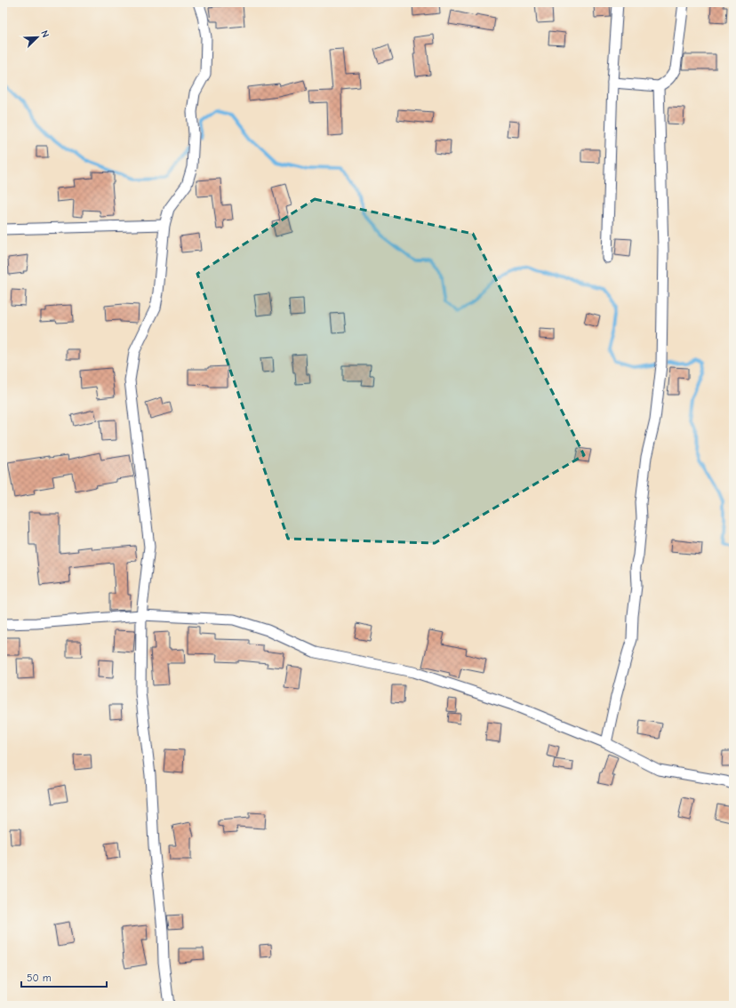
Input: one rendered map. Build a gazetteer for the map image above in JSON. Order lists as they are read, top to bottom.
{
  "scale_bar": "50 m",
  "north": "top right"
}
